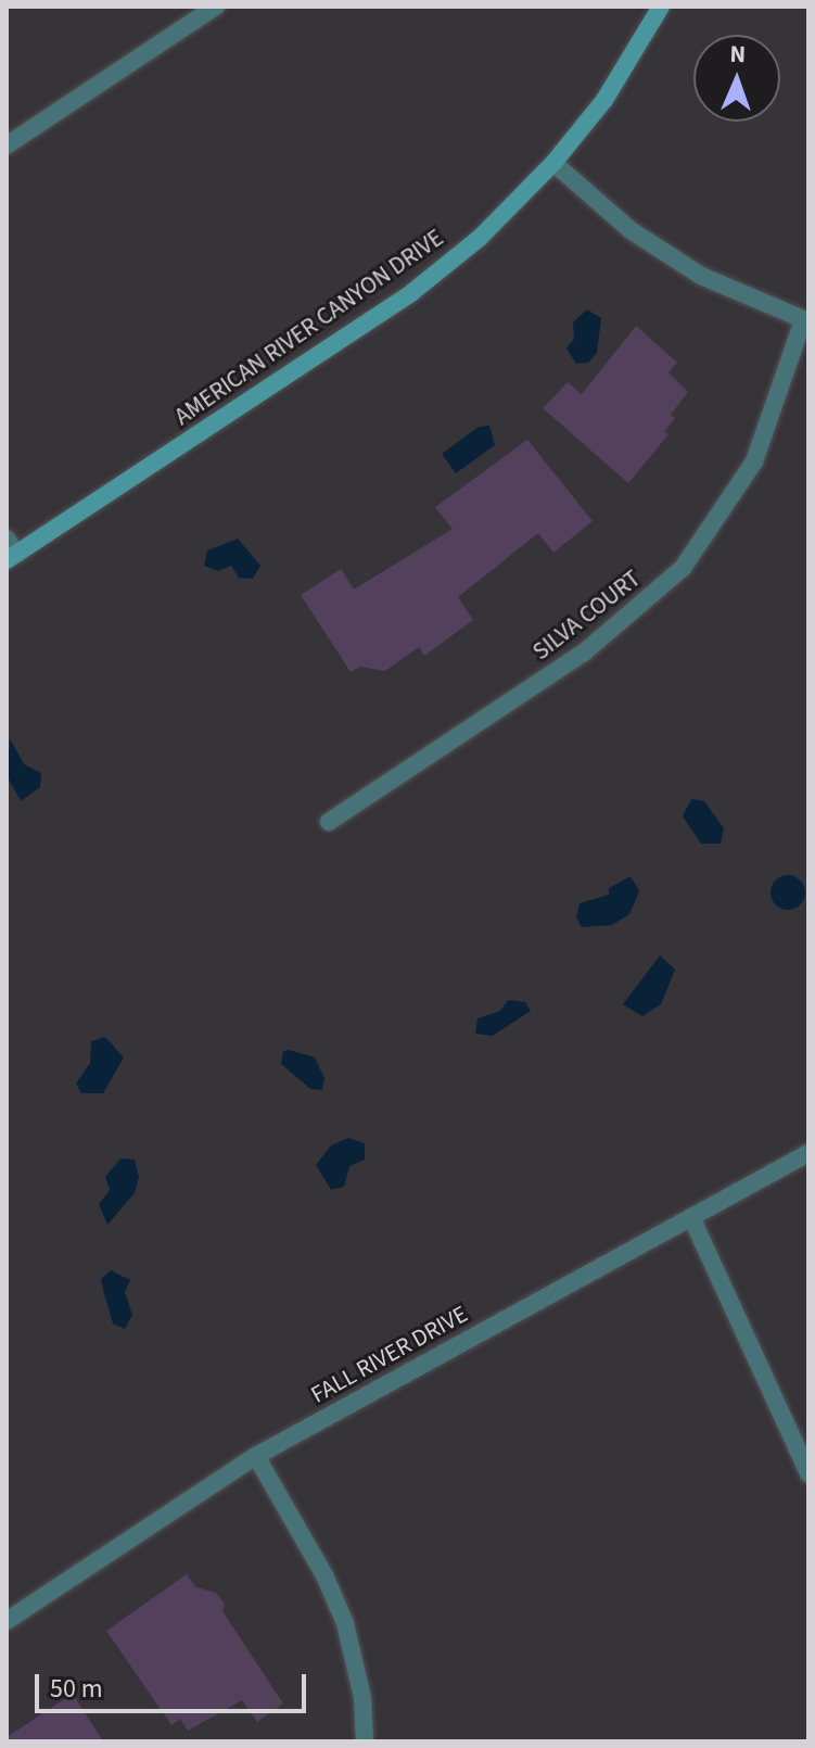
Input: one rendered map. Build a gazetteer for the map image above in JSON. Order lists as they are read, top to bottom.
{
  "streets": {
    "main road": ["AMERICAN RIVER CANYON DRIVE"],
    "street": ["SILVA COURT", "FALL RIVER DRIVE"]
  },
  "scale_bar": "50 m",
  "north": "top"
}
